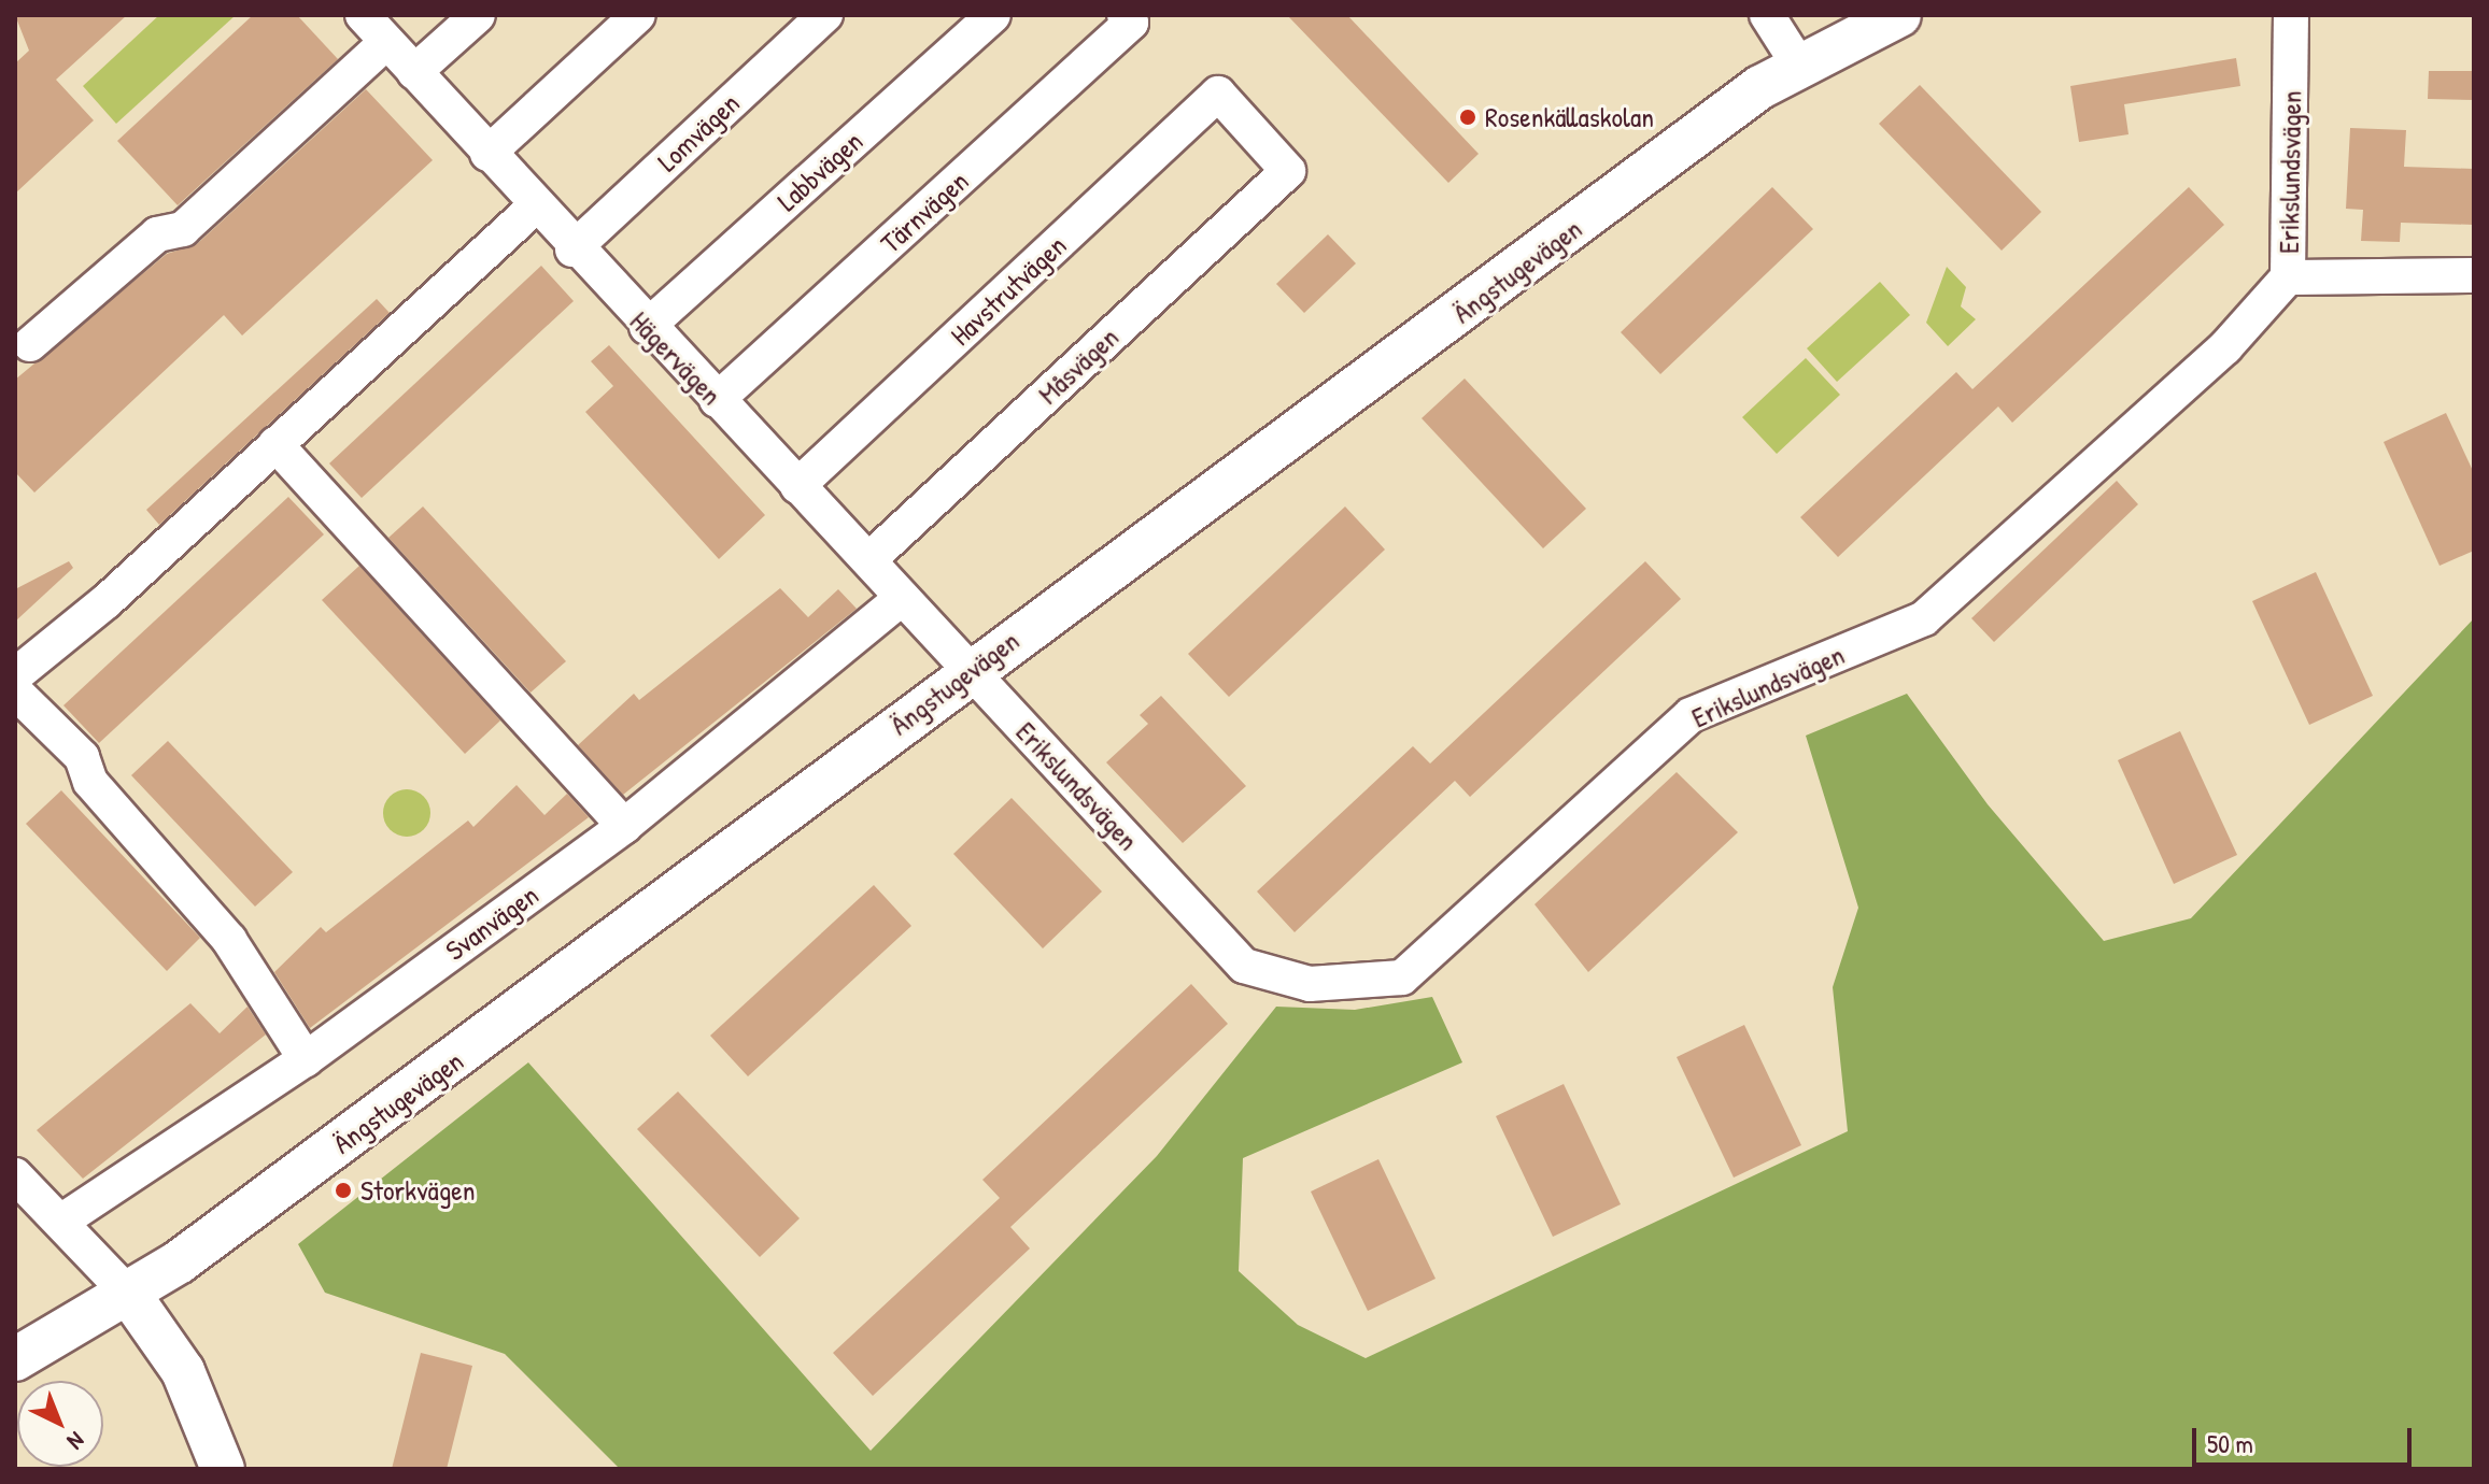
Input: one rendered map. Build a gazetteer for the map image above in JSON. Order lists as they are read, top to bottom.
{
  "streets": {
    "street": [
      "Lomvägen",
      "Labbvägen",
      "Erikslundsvägen",
      "Tärnvägen",
      "Ängstugevägen",
      "Havstrutvägen",
      "Hägervägen",
      "Måsvägen",
      "Svanvägen"
    ]
  },
  "crossings": [
    ["Lomvägen", "Hägervägen"],
    ["Labbvägen", "Hägervägen"],
    ["Erikslundsvägen", "Ängstugevägen"],
    ["Erikslundsvägen", "Hägervägen"],
    ["Tärnvägen", "Hägervägen"],
    ["Ängstugevägen", "Hägervägen"],
    ["Havstrutvägen", "Hägervägen"],
    ["Havstrutvägen", "Måsvägen"],
    ["Hägervägen", "Måsvägen"],
    ["Hägervägen", "Svanvägen"]
  ],
  "places": ["Rosenkällaskolan", "Storkvägen"],
  "scale_bar": "50 m",
  "north": "bottom right"
}
